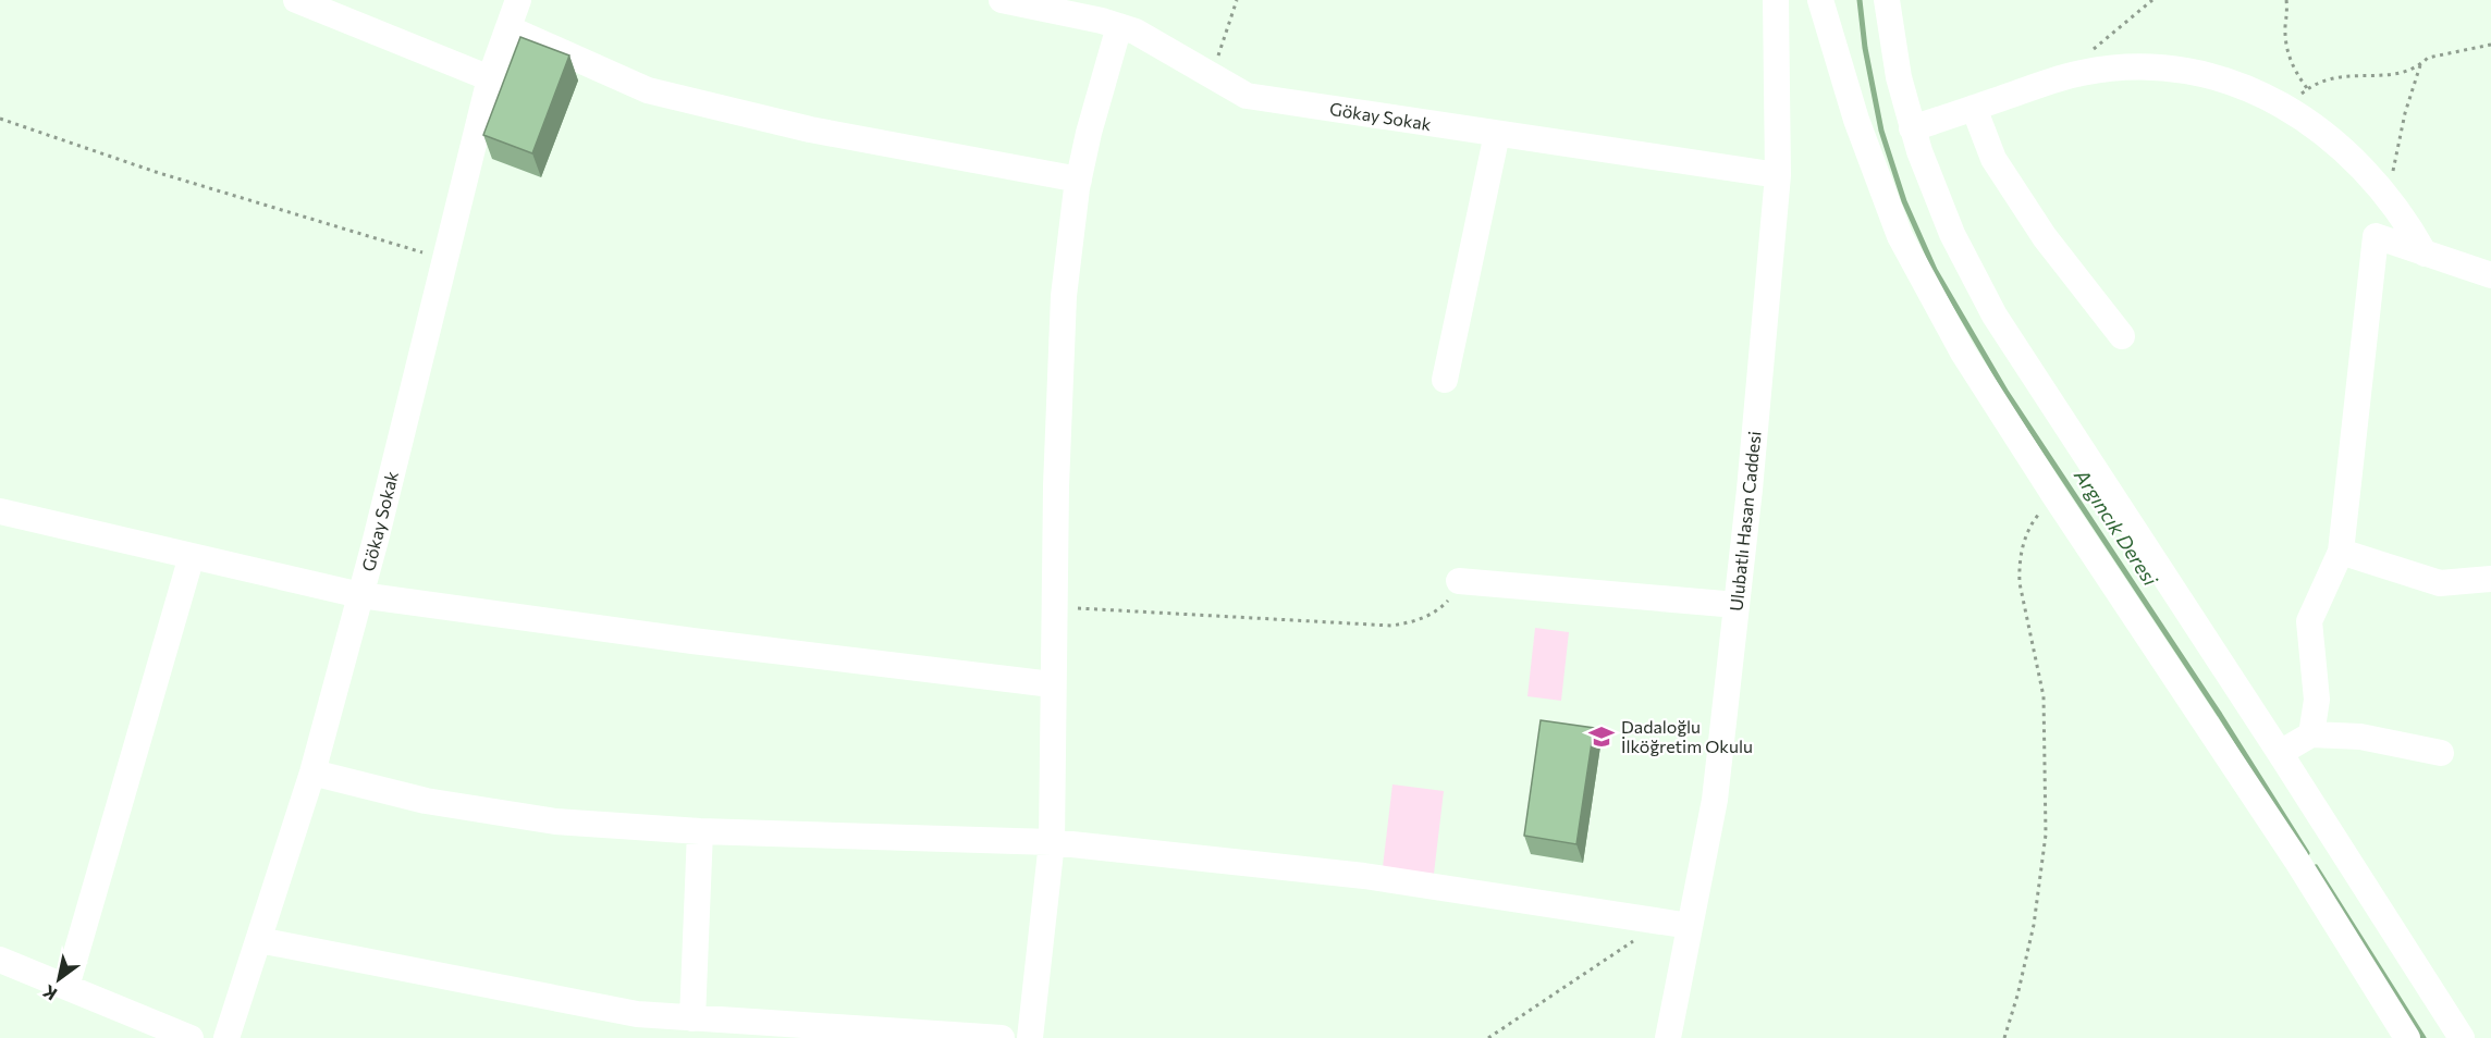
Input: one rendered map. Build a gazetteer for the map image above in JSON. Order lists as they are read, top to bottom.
{
  "streets": {
    "street": ["Gökay Sokak", "Ulubatlı Hasan Caddesi"]
  },
  "crossings": [
    ["Gökay Sokak", "Ulubatlı Hasan Caddesi"]
  ],
  "water": ["Argıncık Deresi"],
  "places": {
    "school or university": ["Dadaloğlu İlköğretim Okulu"]
  },
  "north": "bottom left"
}
